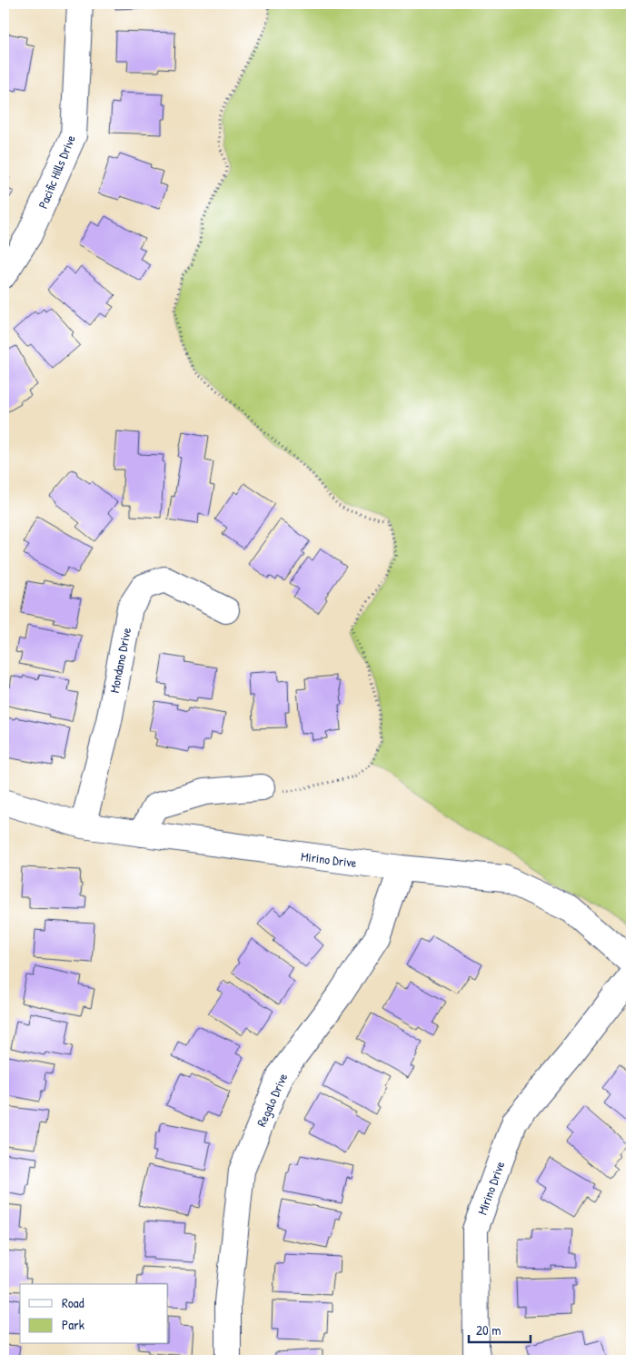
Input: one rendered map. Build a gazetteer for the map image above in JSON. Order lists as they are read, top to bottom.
{
  "streets": {
    "street": [
      "Pacific Hills Drive",
      "Mondano Drive",
      "Mirino Drive",
      "Regalo Drive"
    ]
  },
  "crossings": [
    ["Mondano Drive", "Mirino Drive"],
    ["Mirino Drive", "Regalo Drive"]
  ],
  "legend": ["Road", "Park"],
  "scale_bar": "20 m"
}
